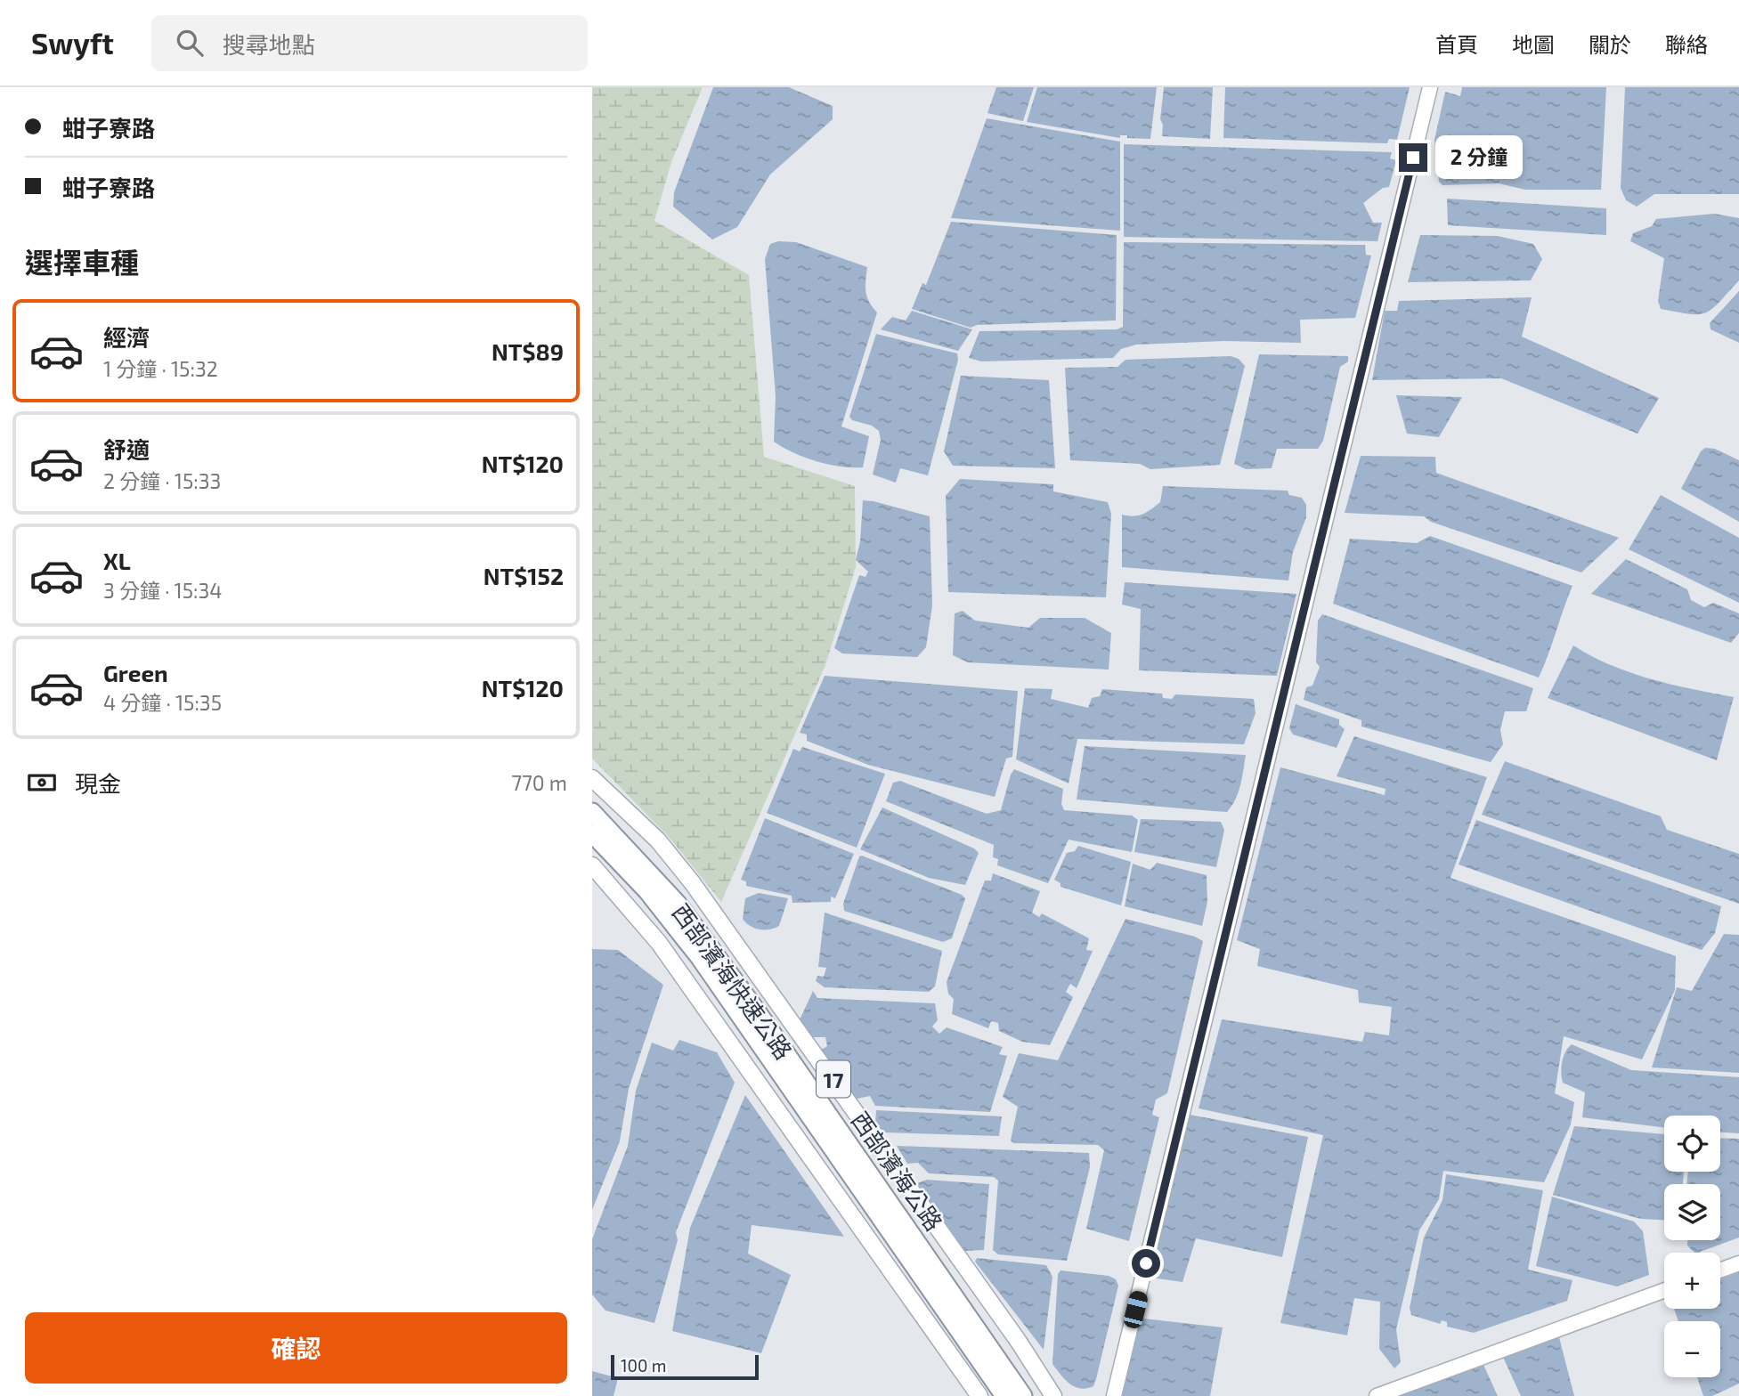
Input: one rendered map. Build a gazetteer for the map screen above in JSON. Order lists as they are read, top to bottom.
{
  "streets": {
    "highway": ["西部濱海快速公路"],
    "main road": ["17", "西部濱海公路"]
  },
  "scale_bar": "100 m",
  "page": {
    "header": "Swyft",
    "search": "搜尋地點",
    "nav": [
      "首頁",
      "地圖",
      "關於",
      "聯絡"
    ],
    "banner": ["蚶子寮路", "蚶子寮路"],
    "bubble": "2 分鐘",
    "heading": "選擇車種",
    "list": [
      {
        "name": "經濟",
        "note": "1 分鐘 · 15:32",
        "value": "NT$89"
      },
      {
        "name": "舒適",
        "note": "2 分鐘 · 15:33",
        "value": "NT$120"
      },
      {
        "name": "XL",
        "note": "3 分鐘 · 15:34",
        "value": "NT$152"
      },
      {
        "name": "Green",
        "note": "4 分鐘 · 15:35",
        "value": "NT$120"
      }
    ],
    "pay": ["現金", "770 m"],
    "map_buttons": ["+", "−"],
    "buttons": "確認",
    "scale": "100 m"
  }
}
